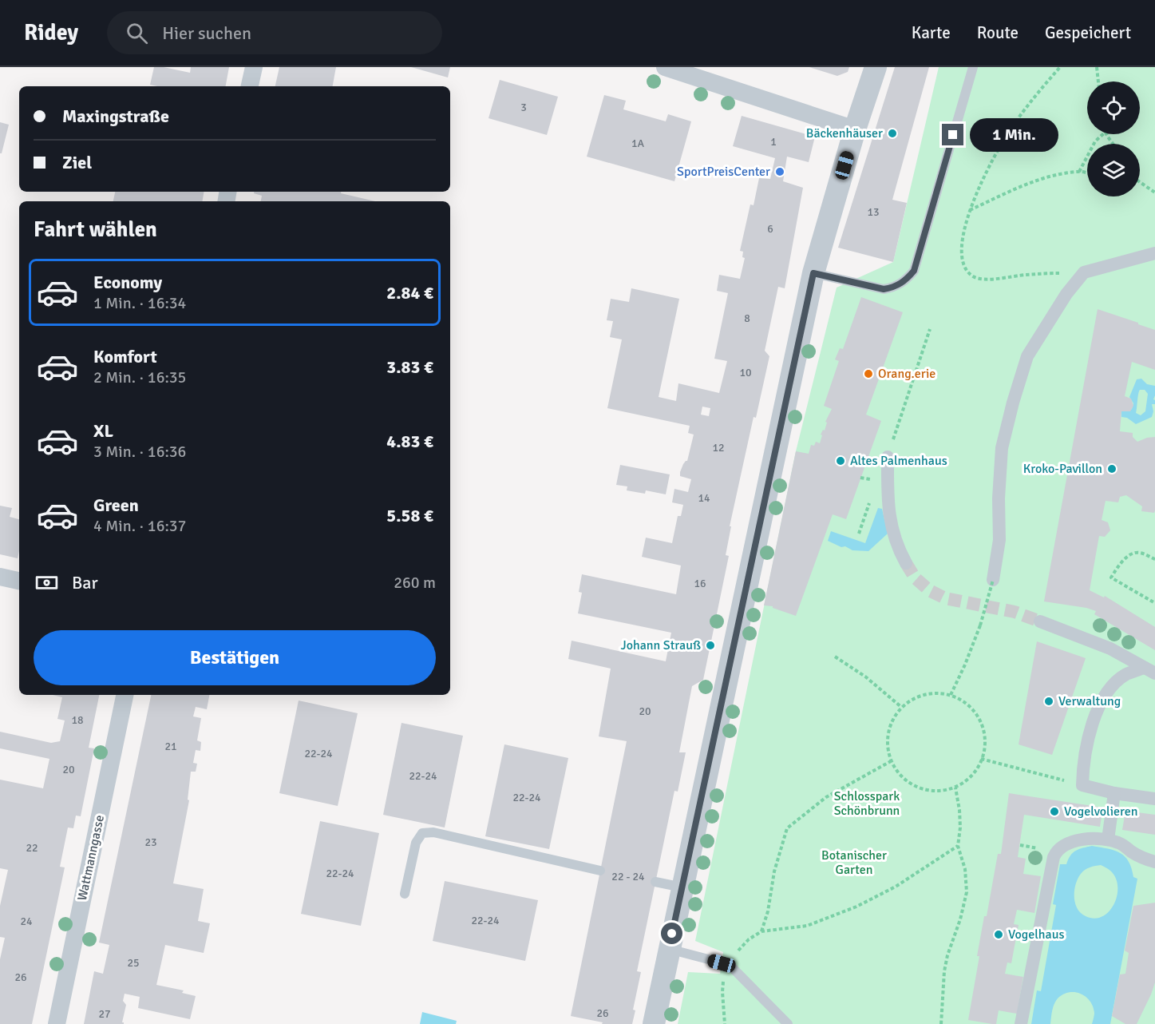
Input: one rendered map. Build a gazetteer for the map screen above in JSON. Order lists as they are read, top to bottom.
{
  "streets": {
    "street": ["Wattmanngasse"]
  },
  "parks": ["Schlosspark Schönbrunn", "Botanischer Garten"],
  "places": [
    "Bäckenhäuser",
    "SportPreisCenter",
    "Orang.erie",
    "Altes Palmenhaus",
    "Kroko-Pavillon",
    "Johann Strauß",
    "Verwaltung",
    "Vogelvolieren",
    "Vogelhaus"
  ],
  "house_numbers": [
    "3",
    "1",
    "1A",
    "13",
    "6",
    "8",
    "10",
    "12",
    "14",
    "16",
    "20",
    "18",
    "21",
    "22-24",
    "20",
    "22-24",
    "22-24",
    "23",
    "22",
    "22-24",
    "22 - 24",
    "22-24",
    "24",
    "25",
    "26",
    "26",
    "27"
  ],
  "page": {
    "header": "Ridey",
    "search": "Hier suchen",
    "nav": ["Karte", "Route", "Gespeichert"],
    "banner": ["Maxingstraße", "Ziel"],
    "bubble": "1 Min.",
    "heading": "Fahrt wählen",
    "list": [
      {
        "name": "Economy",
        "note": "1 Min. · 16:34",
        "value": "2.84 €"
      },
      {
        "name": "Komfort",
        "note": "2 Min. · 16:35",
        "value": "3.83 €"
      },
      {
        "name": "XL",
        "note": "3 Min. · 16:36",
        "value": "4.83 €"
      },
      {
        "name": "Green",
        "note": "4 Min. · 16:37",
        "value": "5.58 €"
      }
    ],
    "pay": ["Bar", "260 m"],
    "buttons": "Bestätigen"
  }
}
